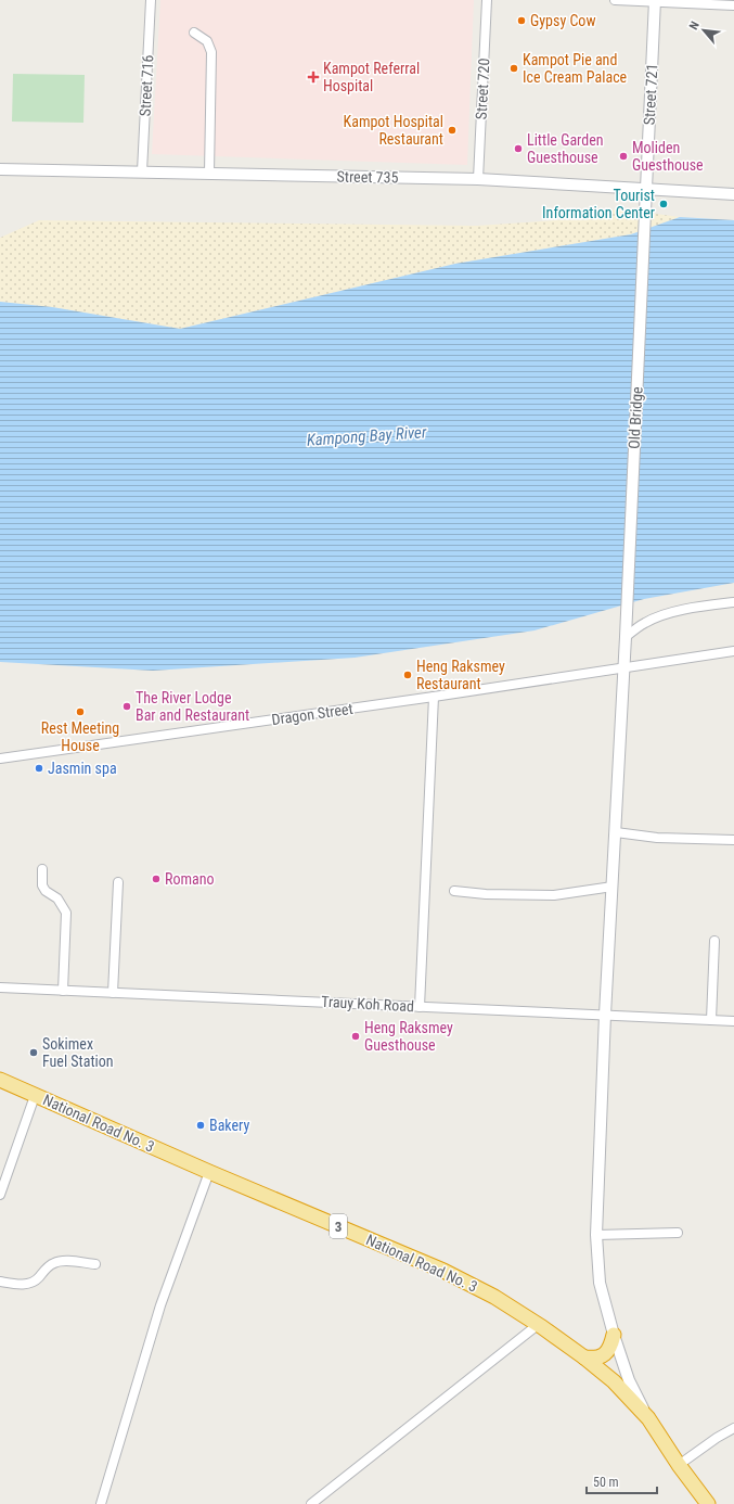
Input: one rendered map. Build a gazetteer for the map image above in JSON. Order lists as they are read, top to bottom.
{
  "streets": {
    "highway": ["National Road No. 3", "3"],
    "street": [
      "Street 716",
      "Street 720",
      "Street 721",
      "Street 735",
      "Old Bridge",
      "Dragon Street",
      "Trauy Koh Road"
    ]
  },
  "crossings": [
    ["Street 716", "Street 735"],
    ["Street 720", "Street 735"],
    ["Street 721", "Street 735"],
    ["Street 721", "Old Bridge"],
    ["Old Bridge", "Dragon Street"],
    ["Old Bridge", "Trauy Koh Road"],
    ["Old Bridge", "National Road No. 3"],
    ["Old Bridge", "3"],
    ["National Road No. 3", "3"]
  ],
  "water": ["Kampong Bay River"],
  "places": {
    "other": [
      "Gypsy Cow",
      "Kampot Pie and Ice Cream Palace",
      "Kampot Hospital Restaurant",
      "Little Garden Guesthouse",
      "Moliden Guesthouse",
      "Tourist Information Center",
      "Heng Raksmey Restaurant",
      "The River Lodge Bar and Restaurant",
      "Rest Meeting House",
      "Jasmin spa",
      "Romano",
      "Heng Raksmey Guesthouse",
      "Sokimex Fuel Station",
      "Bakery"
    ],
    "health": ["Kampot Referral Hospital"]
  },
  "scale_bar": "50 m",
  "north": "top left"
}
